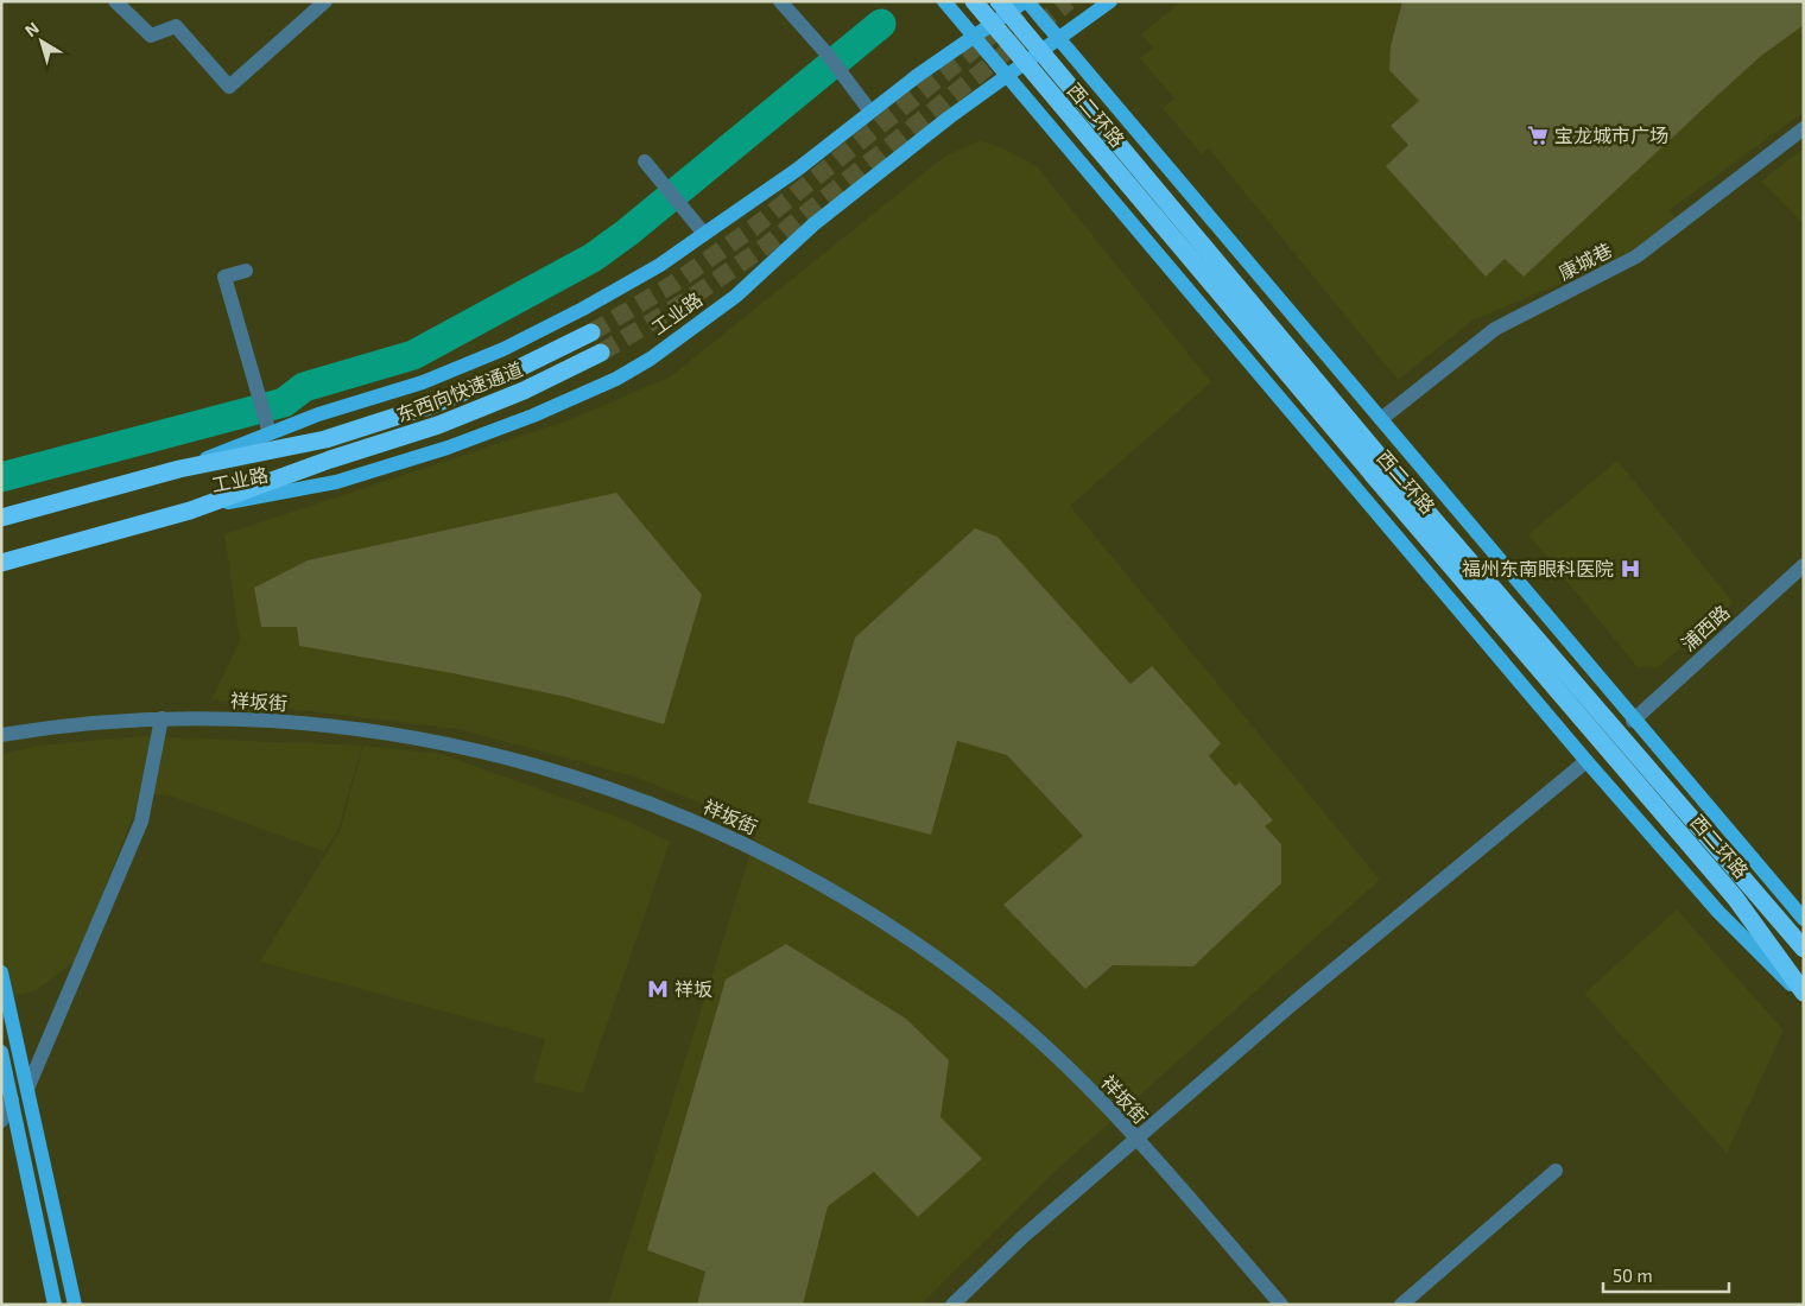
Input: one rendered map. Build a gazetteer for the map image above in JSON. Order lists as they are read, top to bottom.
{
  "streets": {
    "highway": ["西二环路", "工业路", "东西向快速通道"],
    "street": ["康城巷", "浦西路", "祥坂街"]
  },
  "crossings": [
    ["工业路", "东西向快速通道"]
  ],
  "places": {
    "supermarket": ["宝龙城市广场"],
    "hospital": ["福州东南眼科医院"],
    "metro station": ["祥坂"]
  },
  "scale_bar": "50 m",
  "north": "top left"
}
